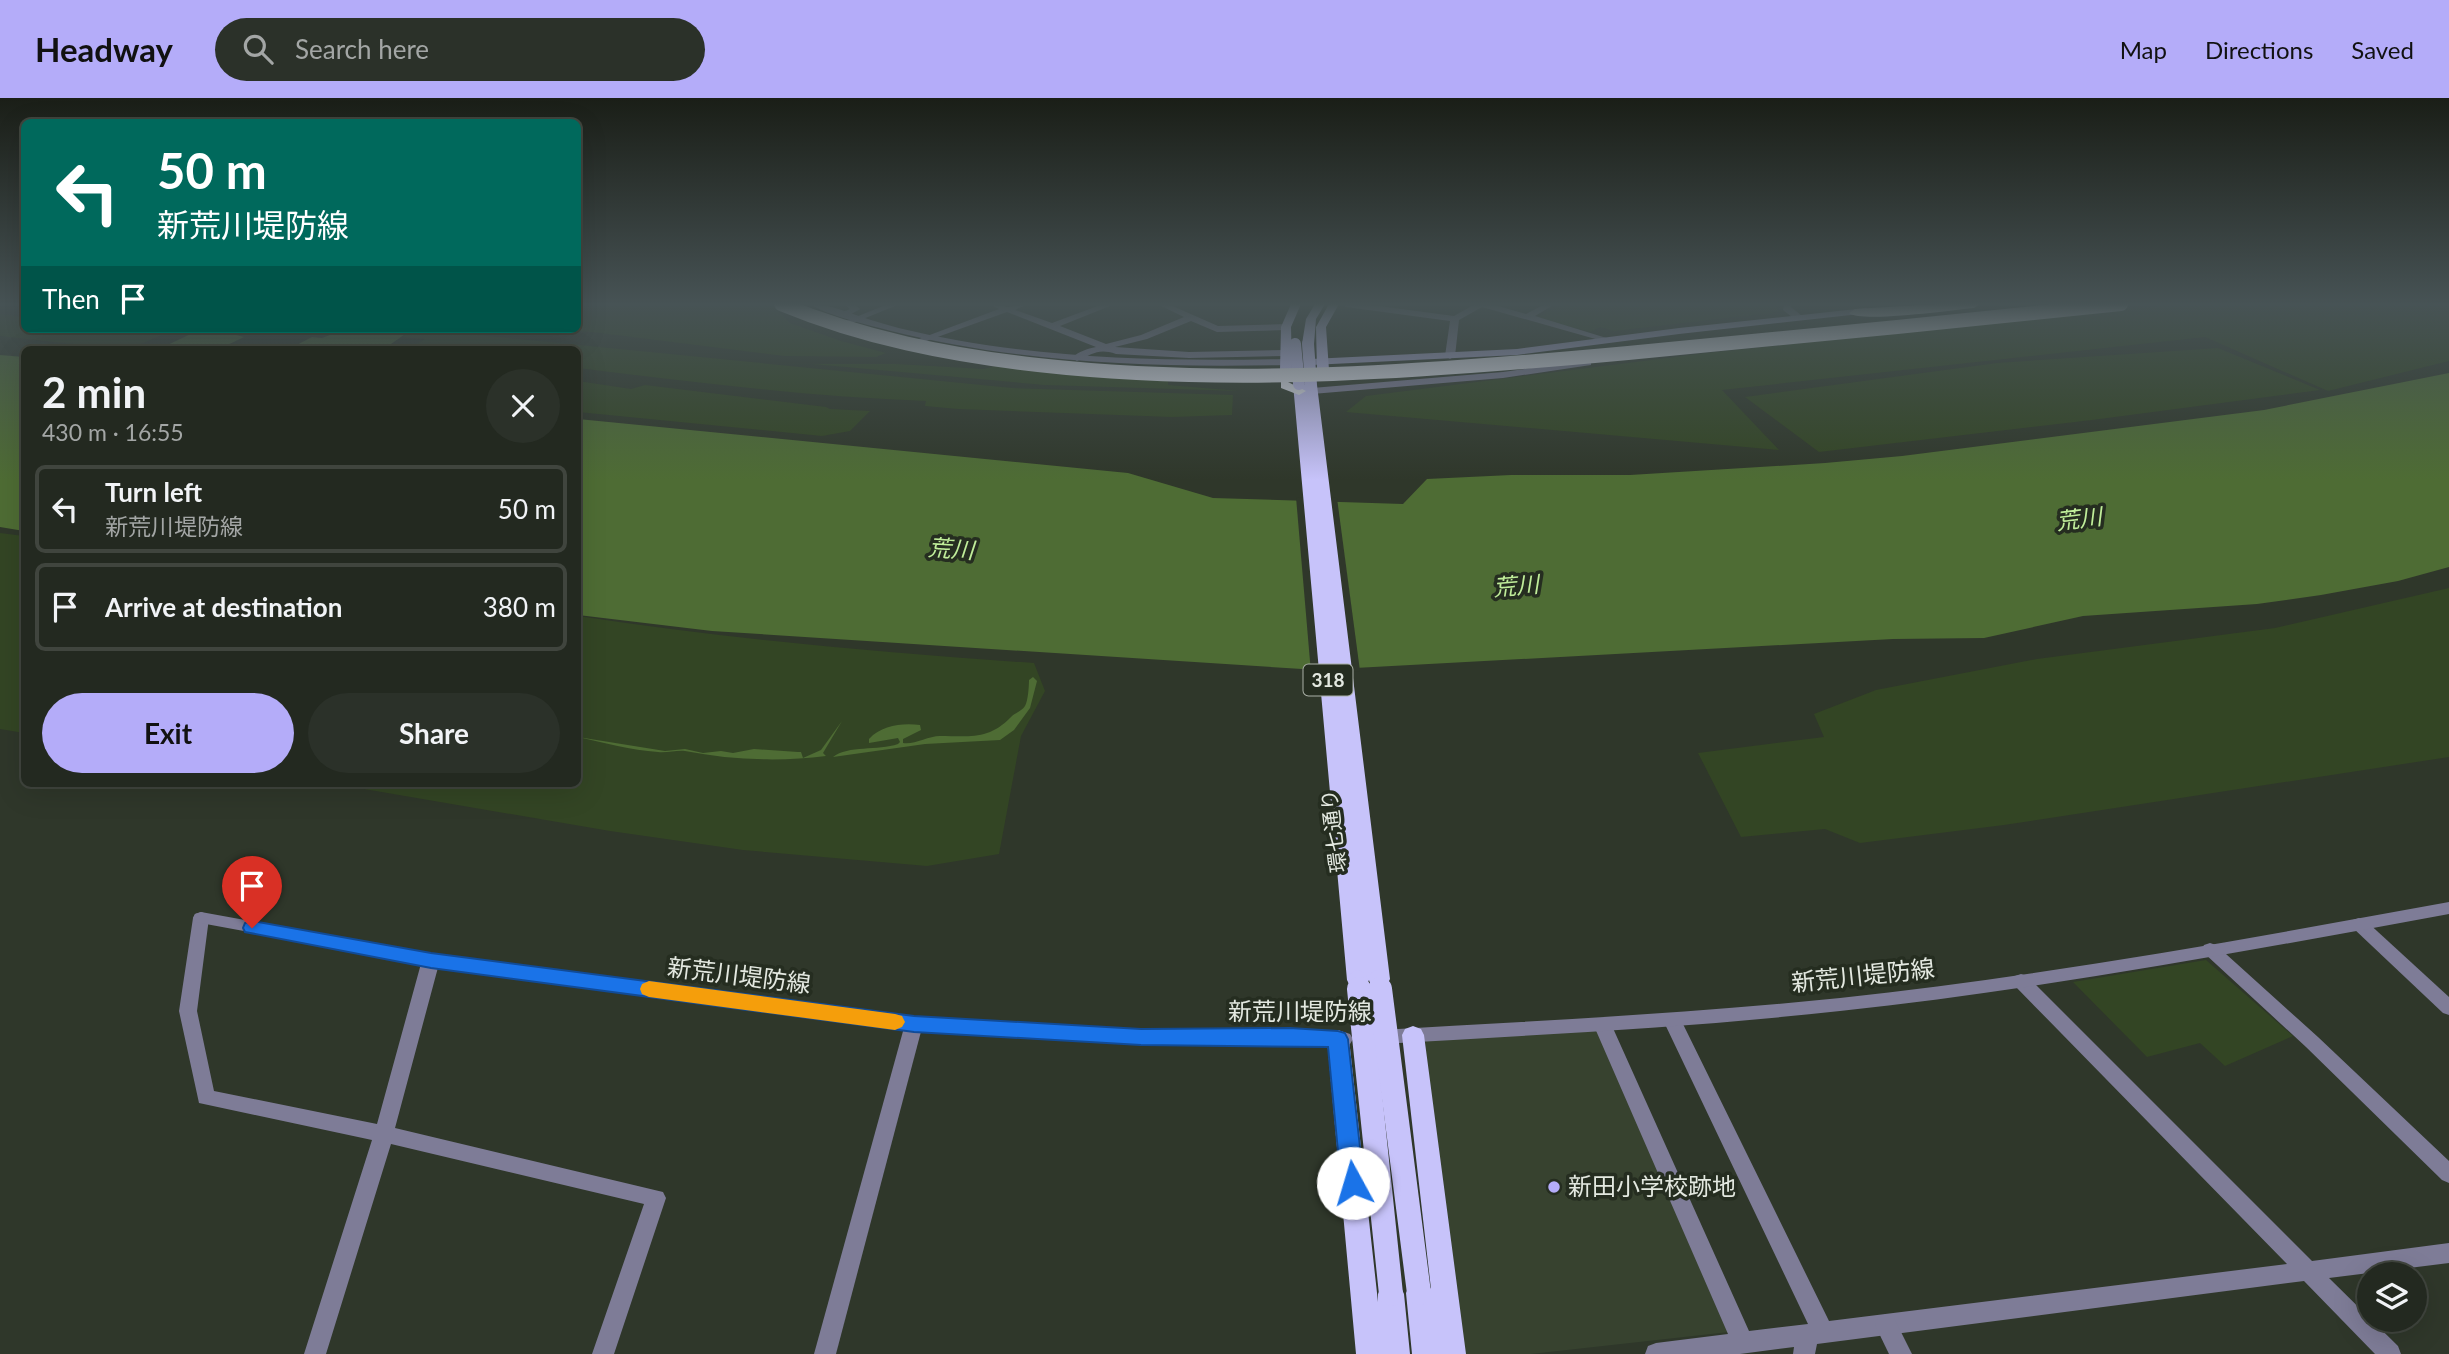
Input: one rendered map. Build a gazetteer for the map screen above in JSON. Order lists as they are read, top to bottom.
{
  "streets": {
    "main road": ["318", "環七通り"],
    "street": ["新荒川堤防線"]
  },
  "crossings": [
    ["318", "環七通り"]
  ],
  "water": ["荒川"],
  "places": ["新田小学校跡地"],
  "page": {
    "header": "Headway",
    "search": "Search here",
    "nav": ["Map", "Directions", "Saved"],
    "turn": ["50 m", "新荒川堤防線"],
    "then": "Then",
    "heading": ["2 min", "430 m · 16:55"],
    "list": [
      {
        "name": "Turn left",
        "note": "新荒川堤防線",
        "value": "50 m"
      },
      {
        "name": "Arrive at destination",
        "value": "380 m"
      }
    ],
    "buttons": ["Exit", "Share"]
  }
}
